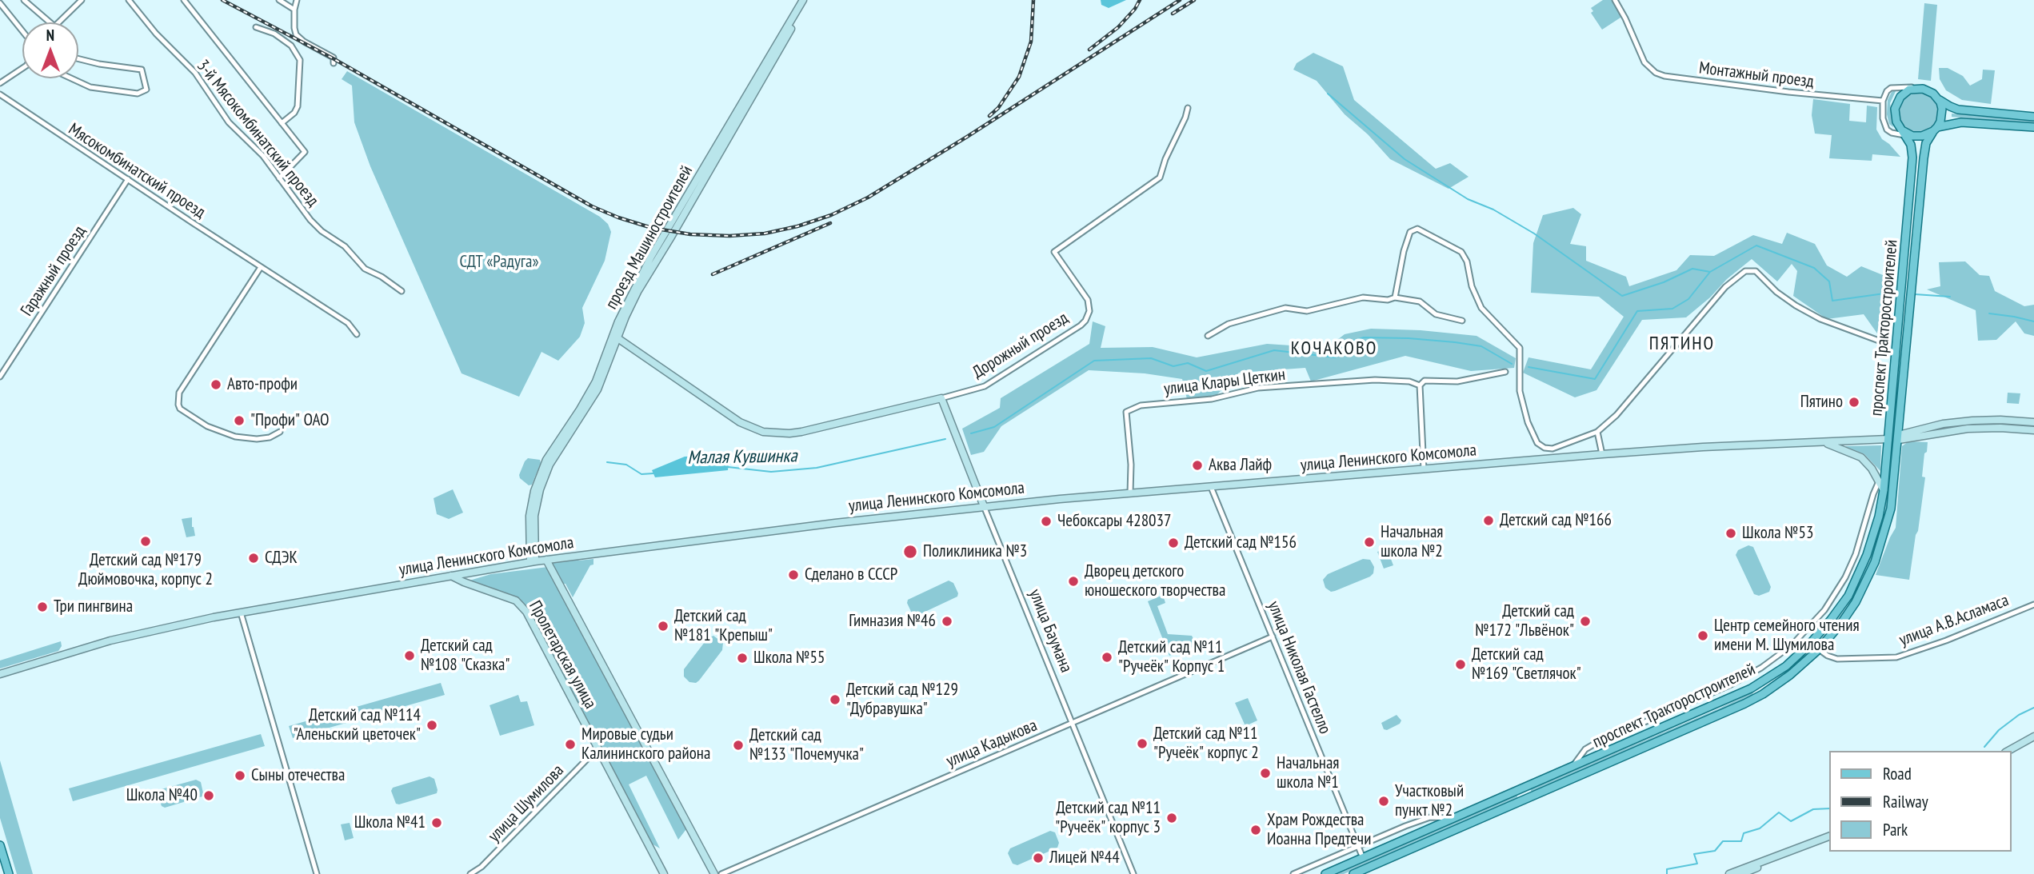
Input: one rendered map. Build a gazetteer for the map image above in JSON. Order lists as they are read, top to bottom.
{
  "streets": {
    "main road": [
      "проезд Машиностроителей",
      "проспект Тракторостроителей",
      "Дорожный проезд",
      "улица Ленинского Комсомола",
      "улица Баумана",
      "Пролетарская улица"
    ],
    "street": [
      "Монтажный проезд",
      "3-й Мясокомбинатский проезд",
      "Мясокомбинатский проезд",
      "Гаражный проезд",
      "улица Клары Цеткин",
      "улица А.В.Асламаса",
      "улица Николая Гастелло",
      "улица Кадыкова",
      "улица Шумилова"
    ]
  },
  "crossings": [
    ["Мясокомбинатский проезд", "Гаражный проезд"],
    ["проезд Машиностроителей", "Дорожный проезд"],
    ["проезд Машиностроителей", "улица Ленинского Комсомола"],
    ["проспект Тракторостроителей", "улица Ленинского Комсомола"],
    ["проспект Тракторостроителей", "улица А.В.Асламаса"],
    ["проспект Тракторостроителей", "улица Николая Гастелло"],
    ["Дорожный проезд", "улица Баумана"],
    ["улица Клары Цеткин", "улица Ленинского Комсомола"],
    ["улица Ленинского Комсомола", "улица Баумана"],
    ["улица Ленинского Комсомола", "Пролетарская улица"],
    ["улица Ленинского Комсомола", "улица Николая Гастелло"],
    ["улица Баумана", "улица Кадыкова"],
    ["Пролетарская улица", "улица Шумилова"],
    ["улица Николая Гастелло", "улица Кадыкова"]
  ],
  "districts": ["ПЯТИНО", "КОЧАКОВО"],
  "water": ["Малая Кувшинка"],
  "parks": ["СДТ «Радуга»"],
  "places": [
    "Авто-профи",
    "Пятино",
    "\"Профи\" ОАО",
    "Аква Лайф",
    "Детский сад №166",
    "Чебоксары 428037",
    "Школа №53",
    "Детский сад №179 Дюймовочка, корпус 2",
    "Начальная школа №2",
    "Детский сад №156",
    "Поликлиника №3",
    "СДЭК",
    "Сделано в СССР",
    "Дворец детского юношеского творчества",
    "Три пингвина",
    "Гимназия №46",
    "Детский сад №172 \"Львёнок\"",
    "Детский сад №181 \"Крепыш\"",
    "Центр семейного чтения имени М. Шумилова",
    "Детский сад №108 \"Сказка\"",
    "Детский сад №11 \"Ручеёк\" Корпус 1",
    "Школа №55",
    "Детский сад №169 \"Светлячок\"",
    "Детский сад №129 \"Дубравушка\"",
    "Детский сад №114 \"Аленьский цветочек\"",
    "Детский сад №11 \"Ручеёк\" корпус 2",
    "Мировые судьи Калининского района",
    "Детский сад №133 \"Почемучка\"",
    "Начальная школа №1",
    "Сыны отечества",
    "Школа №40",
    "Участковый пункт №2",
    "Детский сад №11 \"Ручеёк\" корпус 3",
    "Школа №41",
    "Храм Рождества Иоанна Предтечи",
    "Лицей №44"
  ],
  "legend": ["Road", "Railway", "Park"],
  "north": "top"
}
